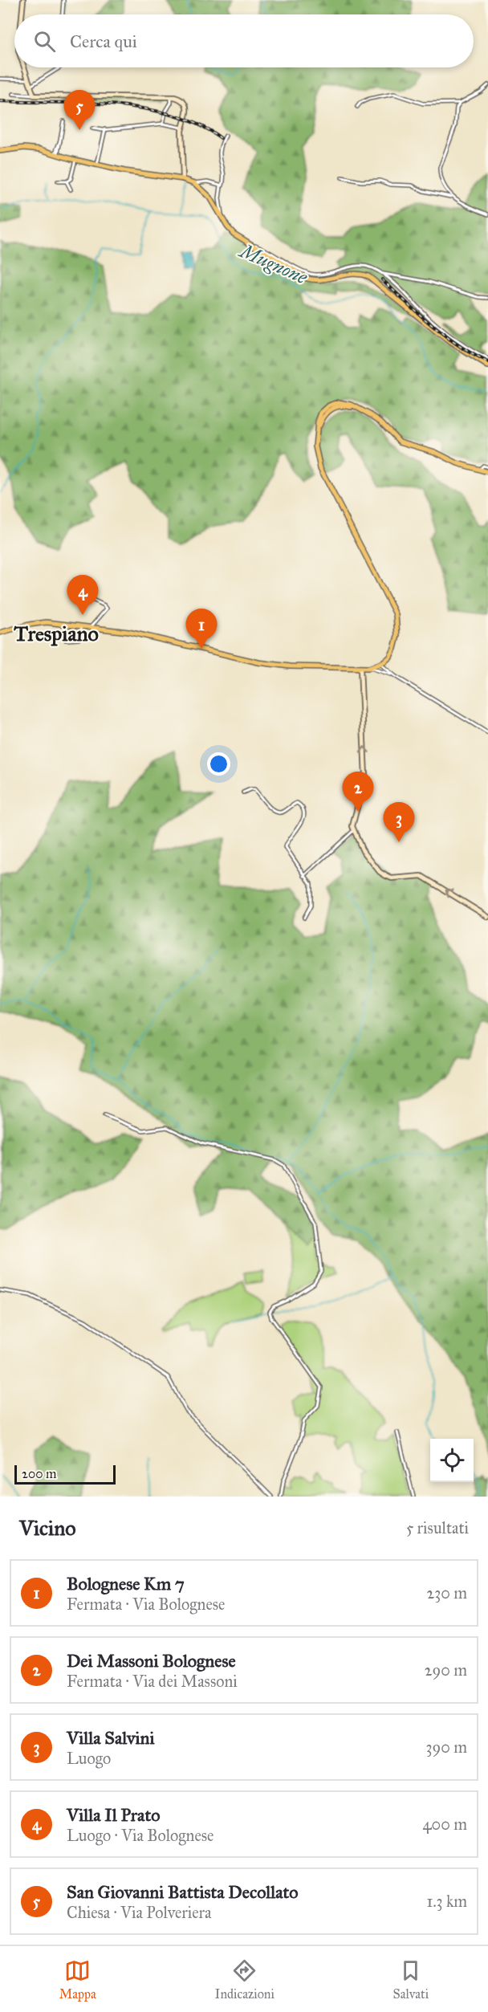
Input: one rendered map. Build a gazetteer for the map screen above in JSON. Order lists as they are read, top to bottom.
{
  "districts": ["Trespiano"],
  "water": ["Mugnone"],
  "scale_bar": "200 m",
  "page": {
    "search": "Cerca qui",
    "pins": [
      "5",
      "4",
      "1",
      "2",
      "3"
    ],
    "scale": "200 m",
    "heading": ["Vicino", "5 risultati"],
    "list": [
      {
        "mark": "1",
        "name": "Bolognese Km 7",
        "note": "Fermata · Via Bolognese",
        "value": "230 m"
      },
      {
        "mark": "2",
        "name": "Dei Massoni Bolognese",
        "note": "Fermata · Via dei Massoni",
        "value": "290 m"
      },
      {
        "mark": "3",
        "name": "Villa Salvini",
        "note": "Luogo",
        "value": "390 m"
      },
      {
        "mark": "4",
        "name": "Villa Il Prato",
        "note": "Luogo · Via Bolognese",
        "value": "400 m"
      },
      {
        "mark": "5",
        "name": "San Giovanni Battista Decollato",
        "note": "Chiesa · Via Polveriera",
        "value": "1.3 km"
      }
    ],
    "nav": ["Mappa", "Indicazioni", "Salvati"]
  }
}
